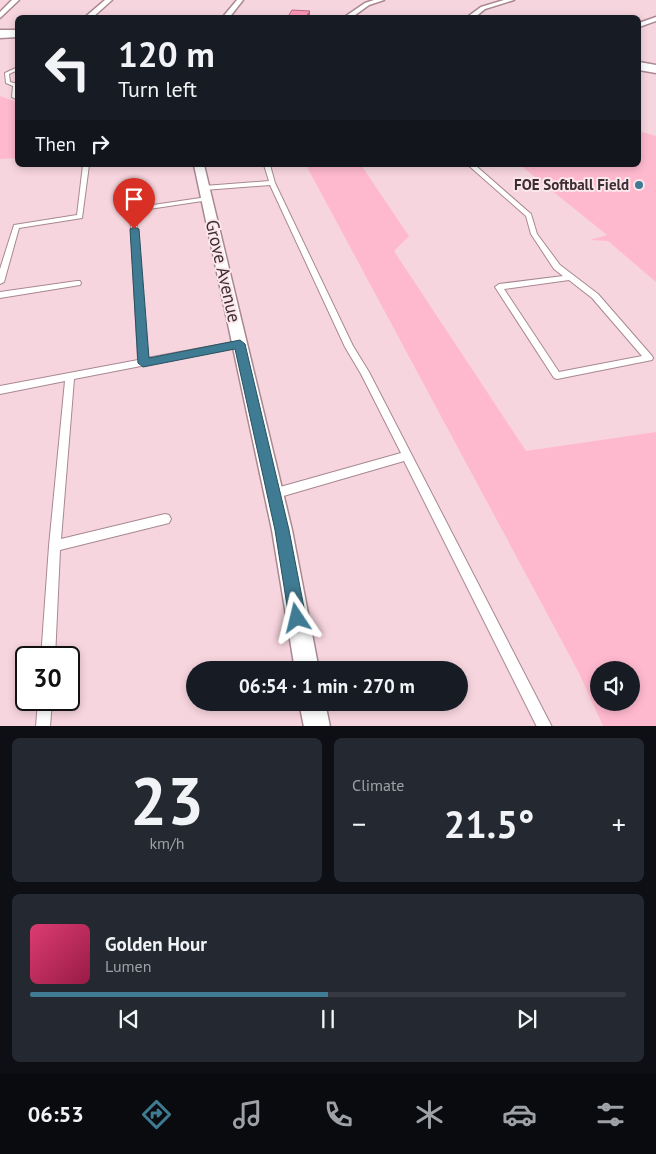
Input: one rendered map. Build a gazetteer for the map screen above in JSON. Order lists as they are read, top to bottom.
{
  "streets": {
    "street": ["Grove Avenue"]
  },
  "places": ["FOE Softball Field"],
  "page": {
    "turn": ["120 m", "Turn left"],
    "then": "Then",
    "limit": "30",
    "trip": "06:54 · 1 min · 270 m",
    "tile": [
      ["23", "km/h"],
      "Climate"
    ],
    "heat": ["−", "21.5°", "+"],
    "song": ["Golden Hour", "Lumen"],
    "tabs": "06:53"
  }
}
